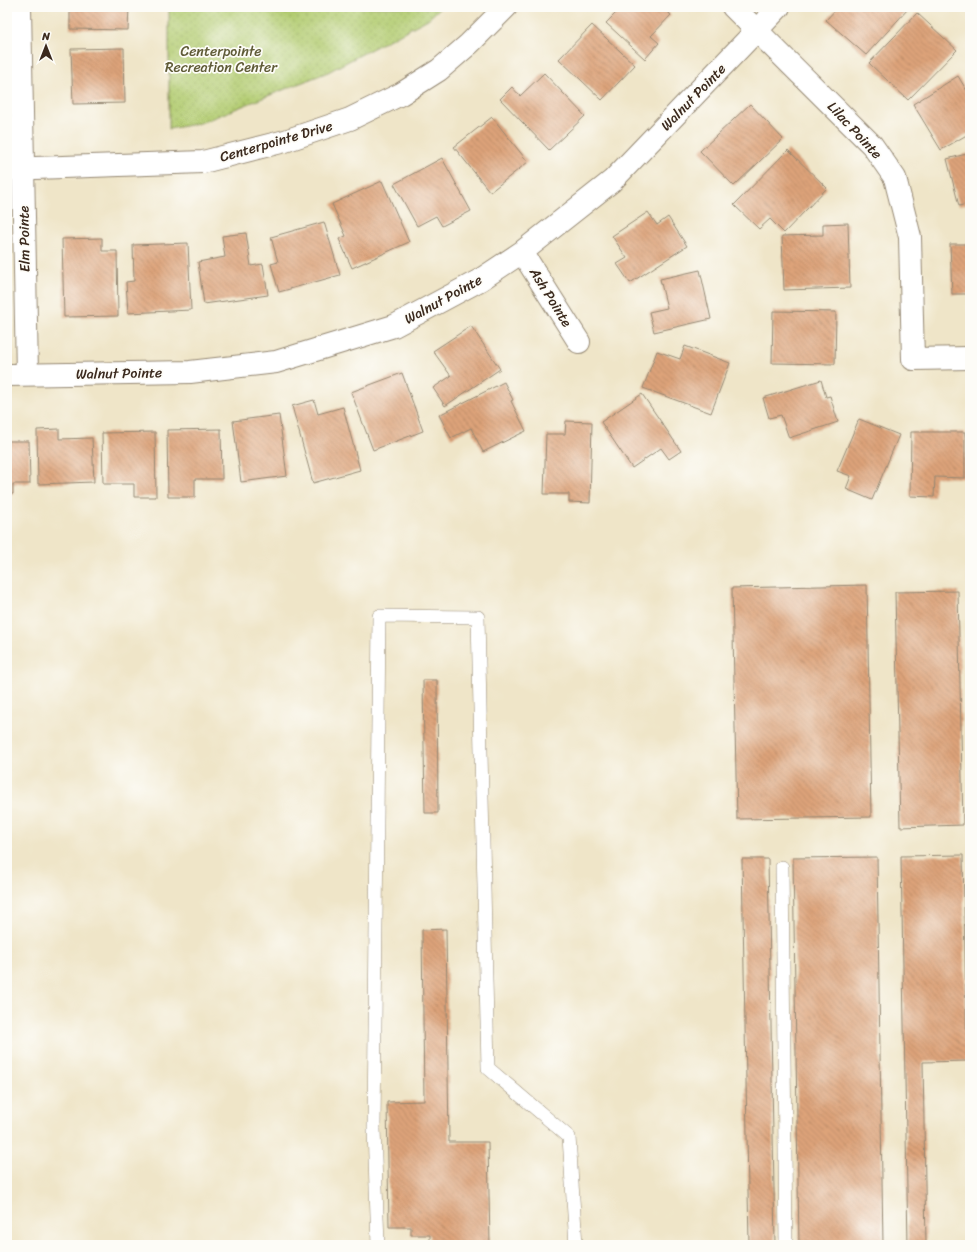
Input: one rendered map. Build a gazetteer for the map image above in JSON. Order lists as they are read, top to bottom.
{
  "streets": {
    "street": [
      "Walnut Pointe",
      "Lilac Pointe",
      "Centerpointe Drive",
      "Elm Pointe",
      "Ash Pointe"
    ]
  },
  "crossings": [
    ["Walnut Pointe", "Lilac Pointe"],
    ["Walnut Pointe", "Elm Pointe"],
    ["Walnut Pointe", "Ash Pointe"],
    ["Centerpointe Drive", "Elm Pointe"]
  ],
  "parks": ["Centerpointe Recreation Center"],
  "north": "top"
}
